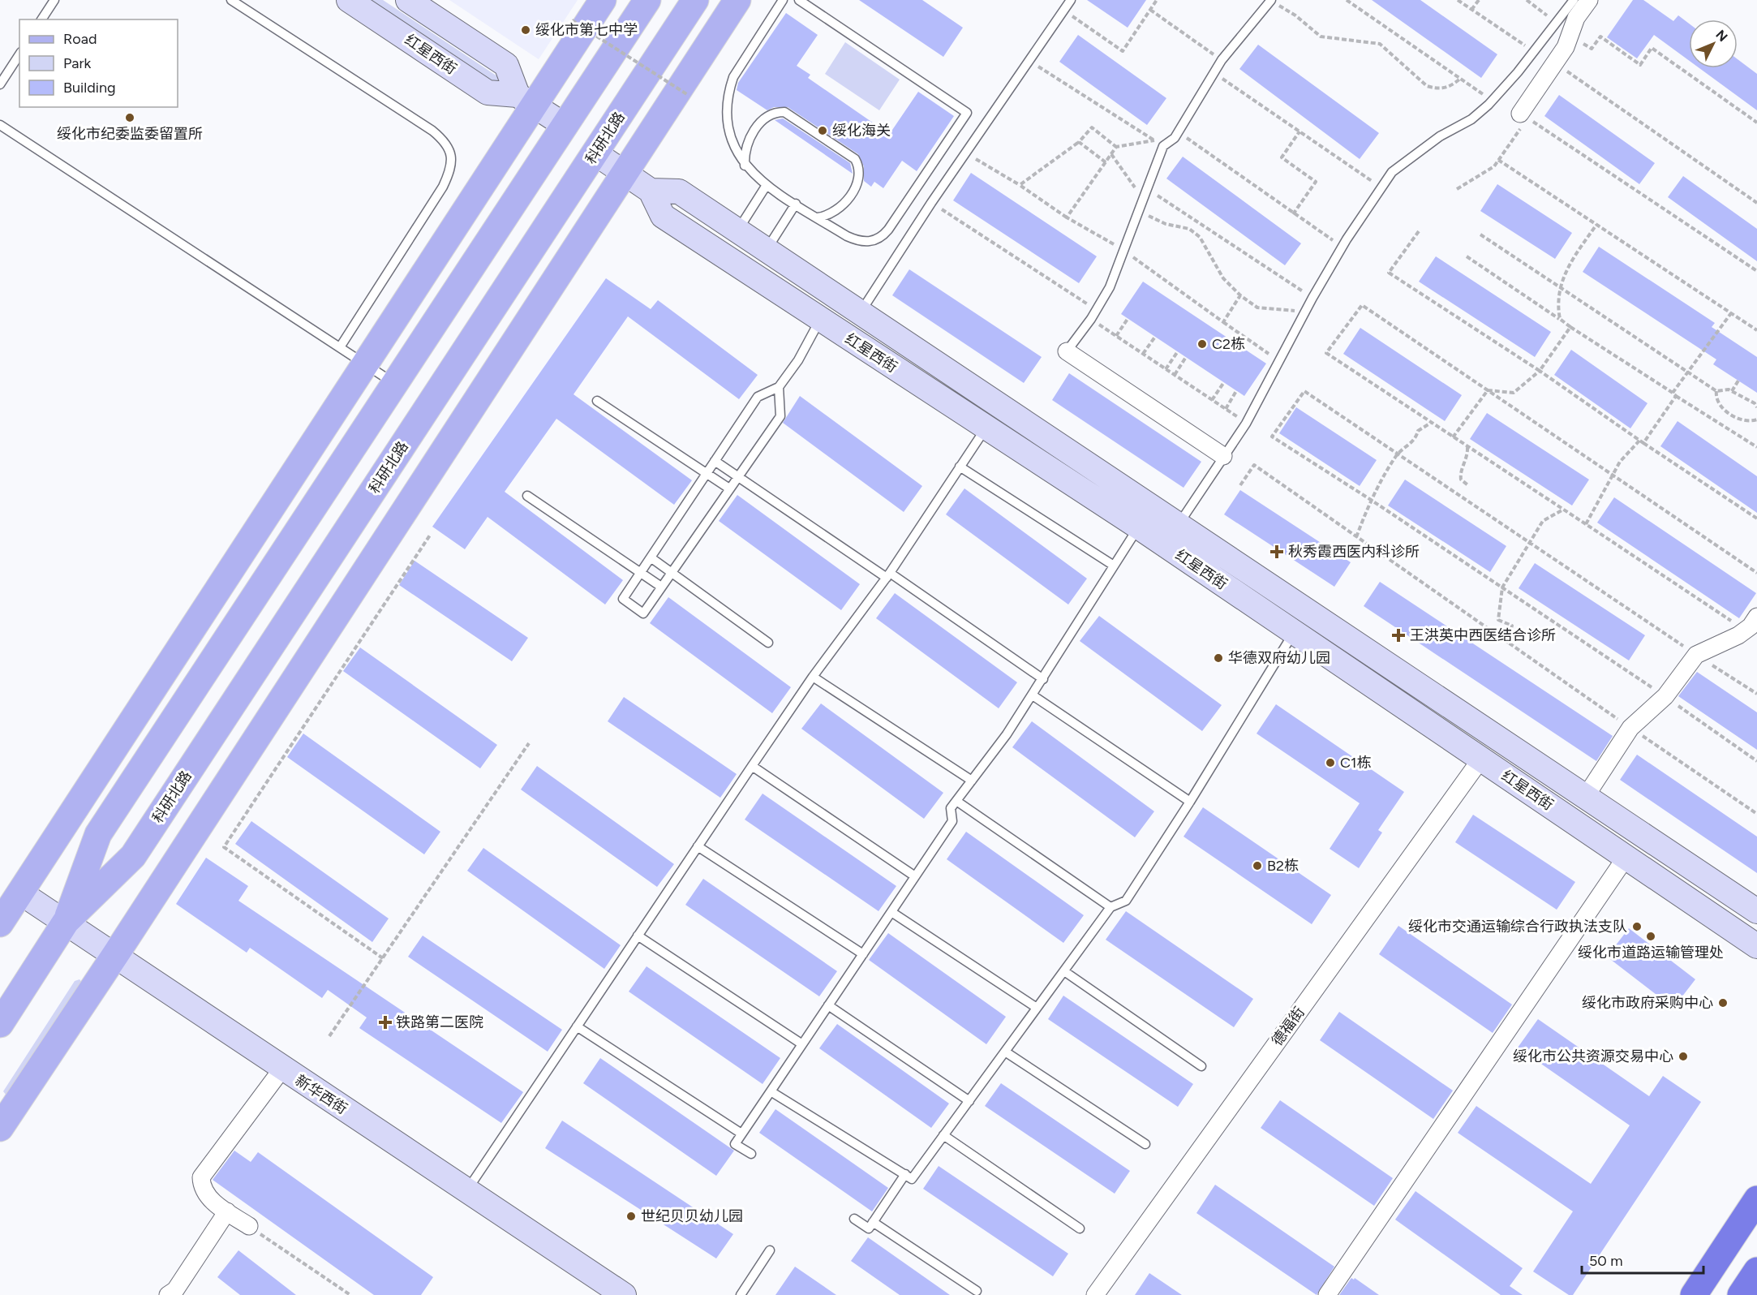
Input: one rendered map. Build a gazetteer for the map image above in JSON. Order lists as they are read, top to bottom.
{
  "streets": {
    "main road": ["红星西街", "科研北路", "新华西街"],
    "street": ["德福街"]
  },
  "crossings": [
    ["红星西街", "科研北路"],
    ["红星西街", "德福街"],
    ["科研北路", "新华西街"]
  ],
  "places": {
    "other": [
      "绥化市第七中学",
      "绥化市纪委监委留置所",
      "绥化海关",
      "C2栋",
      "华德双府幼儿园",
      "C1栋",
      "B2栋",
      "绥化市交通运输综合行政执法支队",
      "绥化市道路运输管理处",
      "绥化市政府采购中心",
      "绥化市公共资源交易中心",
      "世纪贝贝幼儿园"
    ],
    "health": ["秋秀霞西医内科诊所", "王洪英中西医结合诊所", "铁路第二医院"]
  },
  "legend": ["Road", "Park", "Building"],
  "scale_bar": "50 m",
  "north": "top right"
}
